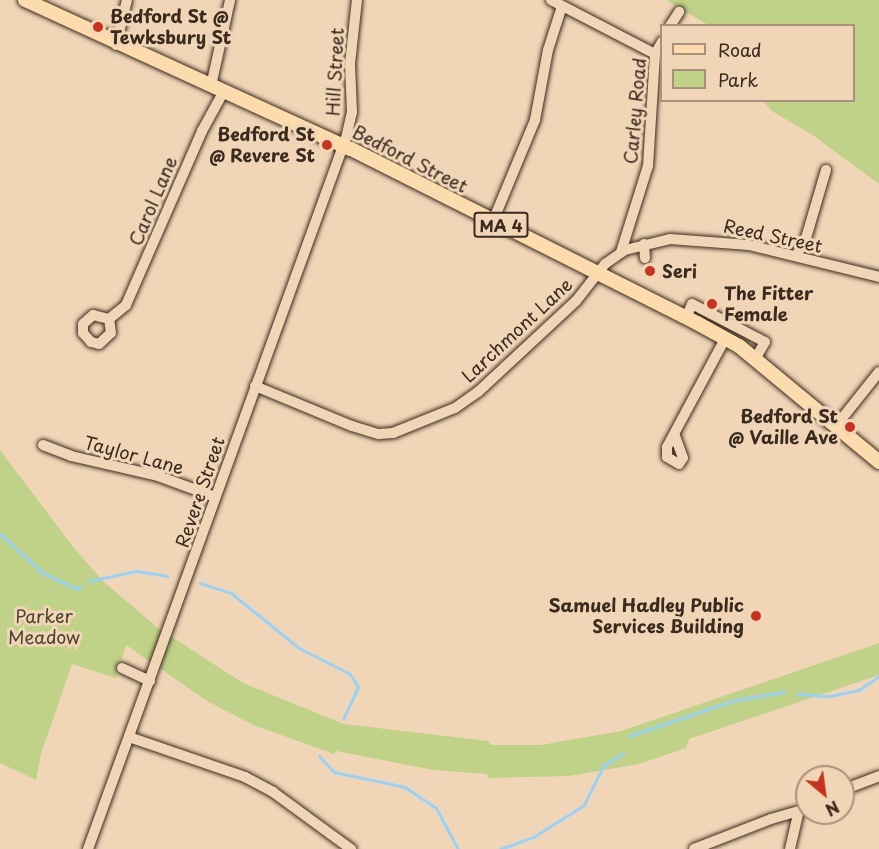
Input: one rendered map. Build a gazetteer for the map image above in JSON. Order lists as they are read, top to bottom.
{
  "streets": {
    "main road": ["Bedford Street", "MA 4"],
    "street": [
      "Hill Street",
      "Carley Road",
      "Carol Lane",
      "Reed Street",
      "Larchmont Lane",
      "Taylor Lane",
      "Revere Street"
    ]
  },
  "crossings": [
    ["Hill Street", "Bedford Street"],
    ["Hill Street", "Revere Street"],
    ["Carley Road", "Reed Street"],
    ["Bedford Street", "Carol Lane"],
    ["Bedford Street", "Reed Street"],
    ["Bedford Street", "Larchmont Lane"],
    ["Bedford Street", "Revere Street"],
    ["Reed Street", "Larchmont Lane"],
    ["Larchmont Lane", "Revere Street"],
    ["Taylor Lane", "Revere Street"]
  ],
  "parks": ["Parker Meadow"],
  "places": [
    "Bedford St @ Tewksbury St",
    "Bedford St @ Revere St",
    "Seri",
    "The Fitter Female",
    "Bedford St @ Vaille Ave",
    "Samuel Hadley Public Services Building"
  ],
  "legend": ["Road", "Park"],
  "north": "bottom right"
}
